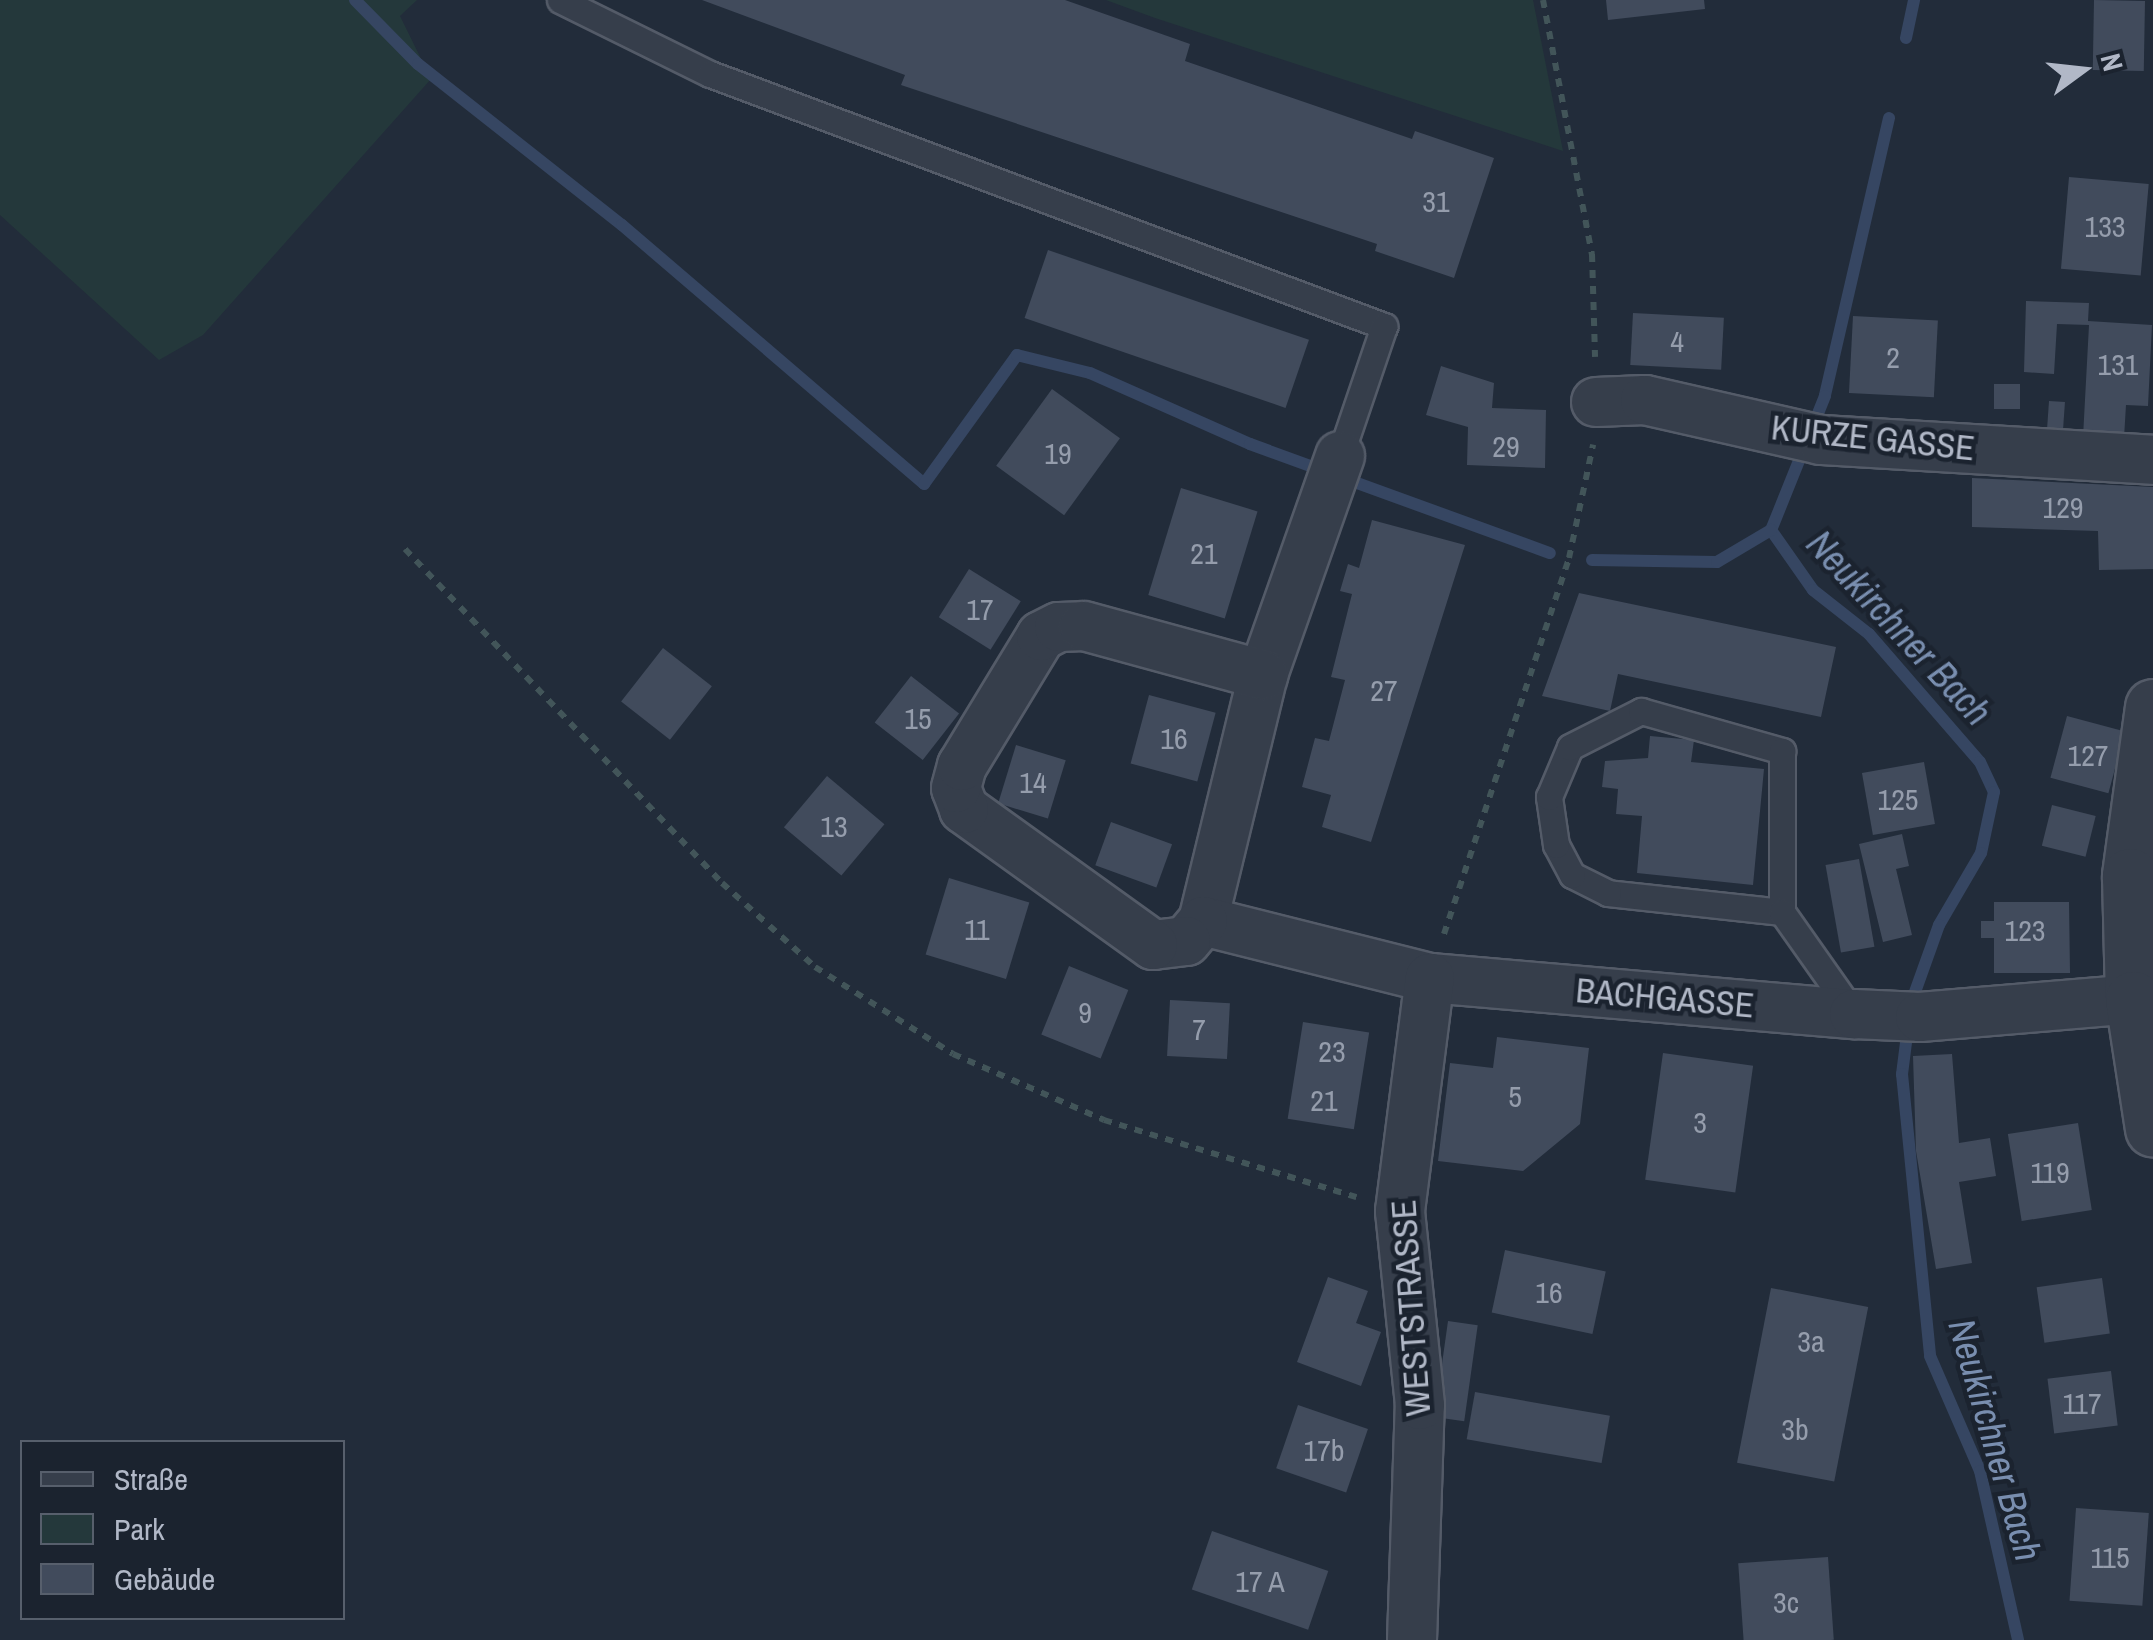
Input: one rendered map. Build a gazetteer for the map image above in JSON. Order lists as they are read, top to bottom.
{
  "streets": {
    "street": ["KURZE GASSE", "BACHGASSE", "WESTSTRASSE"]
  },
  "crossings": [
    ["BACHGASSE", "WESTSTRASSE"]
  ],
  "water": ["Neukirchner Bach"],
  "house_numbers": [
    "31",
    "133",
    "4",
    "2",
    "131",
    "29",
    "19",
    "129",
    "21",
    "17",
    "27",
    "15",
    "16",
    "127",
    "14",
    "125",
    "13",
    "11",
    "123",
    "9",
    "7",
    "23",
    "5",
    "21",
    "3",
    "119",
    "16",
    "3a",
    "117",
    "3b",
    "17b",
    "115",
    "17 A",
    "3c"
  ],
  "legend": ["Straße", "Park", "Gebäude"],
  "north": "right"
}
